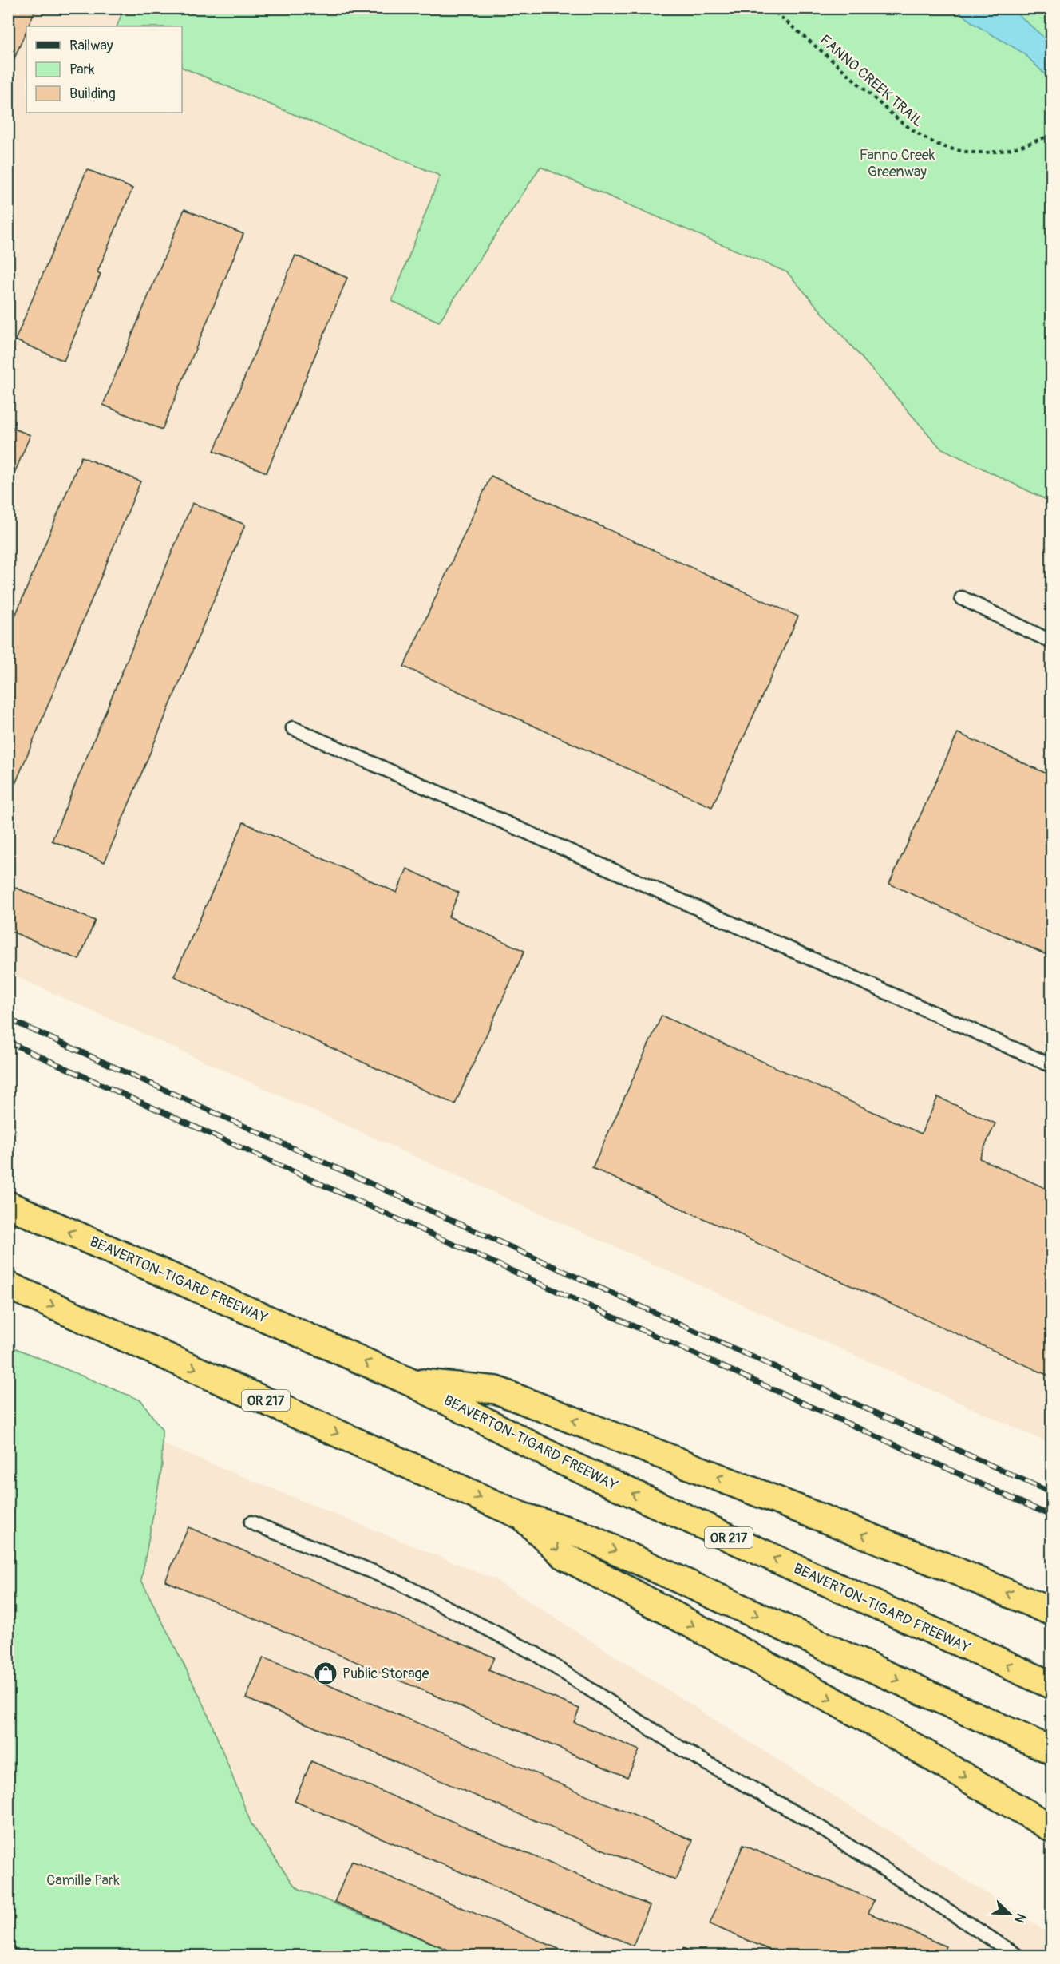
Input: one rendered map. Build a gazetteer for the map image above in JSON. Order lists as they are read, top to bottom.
{
  "streets": {
    "highway": ["BEAVERTON-TIGARD FREEWAY", "OR 217"],
    "path": ["FANNO CREEK TRAIL"]
  },
  "parks": ["Fanno Creek Greenway", "Camille Park"],
  "places": {
    "shop": ["Public Storage"]
  },
  "legend": ["Railway", "Park", "Building"],
  "north": "bottom right"
}
